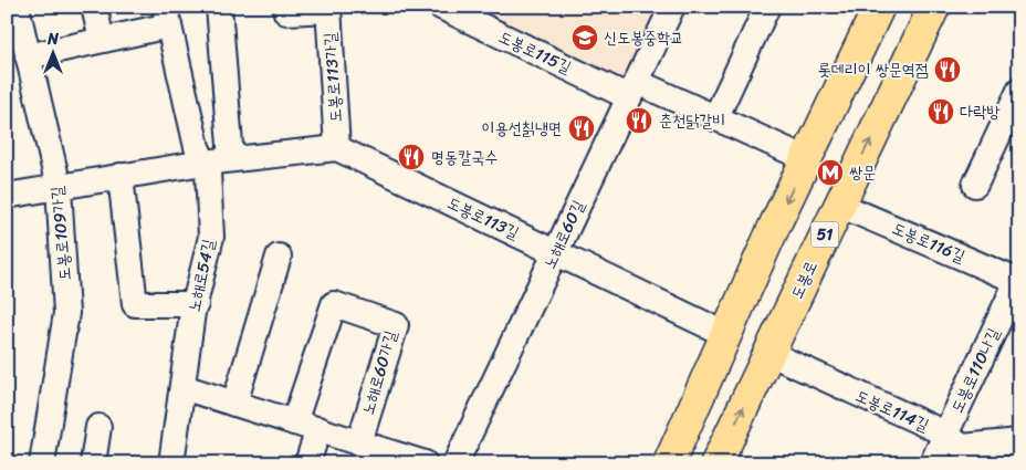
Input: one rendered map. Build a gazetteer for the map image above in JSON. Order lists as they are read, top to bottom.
{
  "streets": {
    "main road": ["51", "도봉로"],
    "street": [
      "도봉로115길",
      "도봉로113가길",
      "도봉로113길",
      "도봉로109가길",
      "노해로60길",
      "도봉로116길",
      "노해로54길",
      "도봉로110나길",
      "노해로60가길",
      "도봉로114길"
    ]
  },
  "crossings": [
    ["도봉로115길", "노해로60길"],
    ["도봉로113가길", "도봉로113길"],
    ["도봉로113길", "노해로60길"],
    ["도봉로109가길", "노해로54길"],
    ["도봉로116길", "도봉로"],
    ["도봉로116길", "도봉로110나길"],
    ["도봉로", "도봉로114길"],
    ["도봉로110나길", "도봉로114길"]
  ],
  "places": {
    "school or university": ["신도봉중학교"],
    "restaurant": [
      "롯데리이 쌍문역점",
      "다락방",
      "춘천닭갈비",
      "이용선칡냉면",
      "명동칼국수"
    ],
    "metro station": ["쌍문"]
  },
  "north": "top"
}
